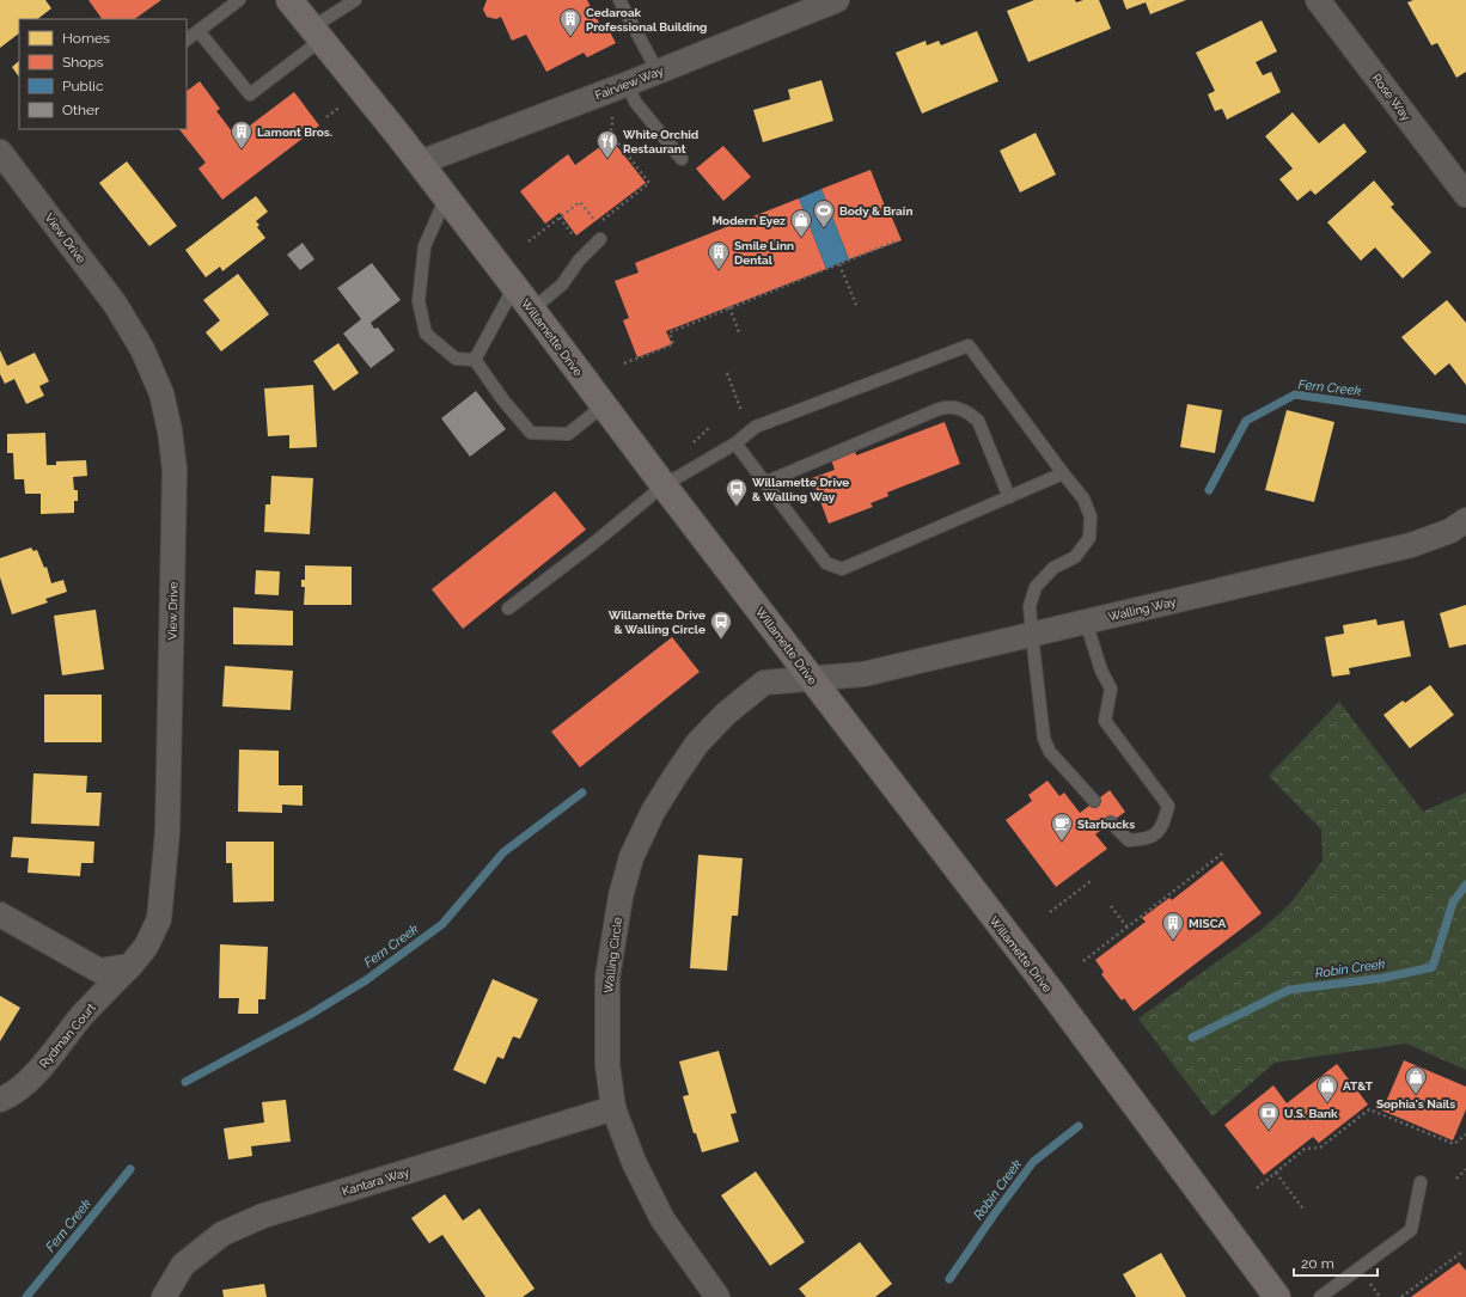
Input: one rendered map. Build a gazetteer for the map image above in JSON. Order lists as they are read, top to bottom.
{
  "streets": {
    "main road": ["Willamette Drive"],
    "street": [
      "Fairview Way",
      "Rose Way",
      "View Drive",
      "Walling Way",
      "Walling Circle",
      "Rydman Court",
      "Kantara Way"
    ]
  },
  "crossings": [
    ["Fairview Way", "Willamette Drive"],
    ["View Drive", "Rydman Court"],
    ["Willamette Drive", "Walling Way"],
    ["Willamette Drive", "Walling Circle"],
    ["Walling Way", "Walling Circle"],
    ["Walling Circle", "Kantara Way"]
  ],
  "water": ["Fern Creek", "Robin Creek"],
  "places": {
    "building": [
      "Cedaroak Professional Building",
      "Lamont Bros.",
      "Smile Linn Dental",
      "MISCA"
    ],
    "restaurant": ["White Orchid Restaurant"],
    "sports": ["Body & Brain"],
    "shop": ["Modern Eyez", "Sophia's Nails", "AT&T"],
    "bus stop": ["Willamette Drive & Walling Way", "Willamette Drive & Walling Circle"],
    "cafe": ["Starbucks"],
    "bank": ["U.S. Bank"]
  },
  "legend": [
    "Homes",
    "Shops",
    "Public",
    "Other"
  ],
  "scale_bar": "20 m"
}
